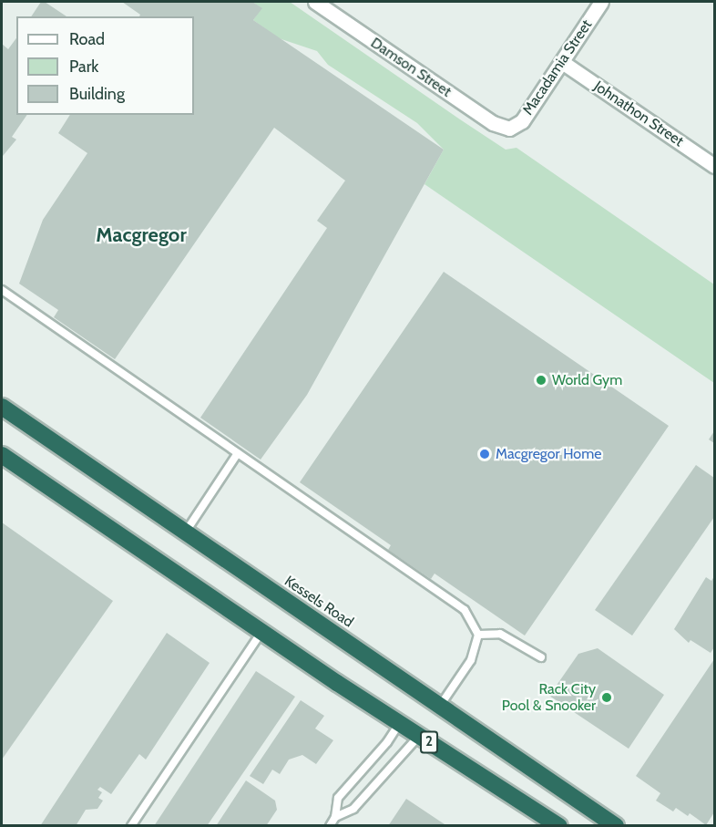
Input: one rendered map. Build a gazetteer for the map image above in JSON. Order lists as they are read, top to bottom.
{
  "streets": {
    "highway": ["Kessels Road", "2"],
    "street": ["Damson Street", "Macadamia Street", "Johnathon Street"]
  },
  "crossings": [
    ["Damson Street", "Macadamia Street"],
    ["Macadamia Street", "Johnathon Street"]
  ],
  "districts": ["Macgregor"],
  "places": ["World Gym", "Macgregor Home", "Rack City Pool & Snooker"],
  "legend": ["Road", "Park", "Building"]
}
